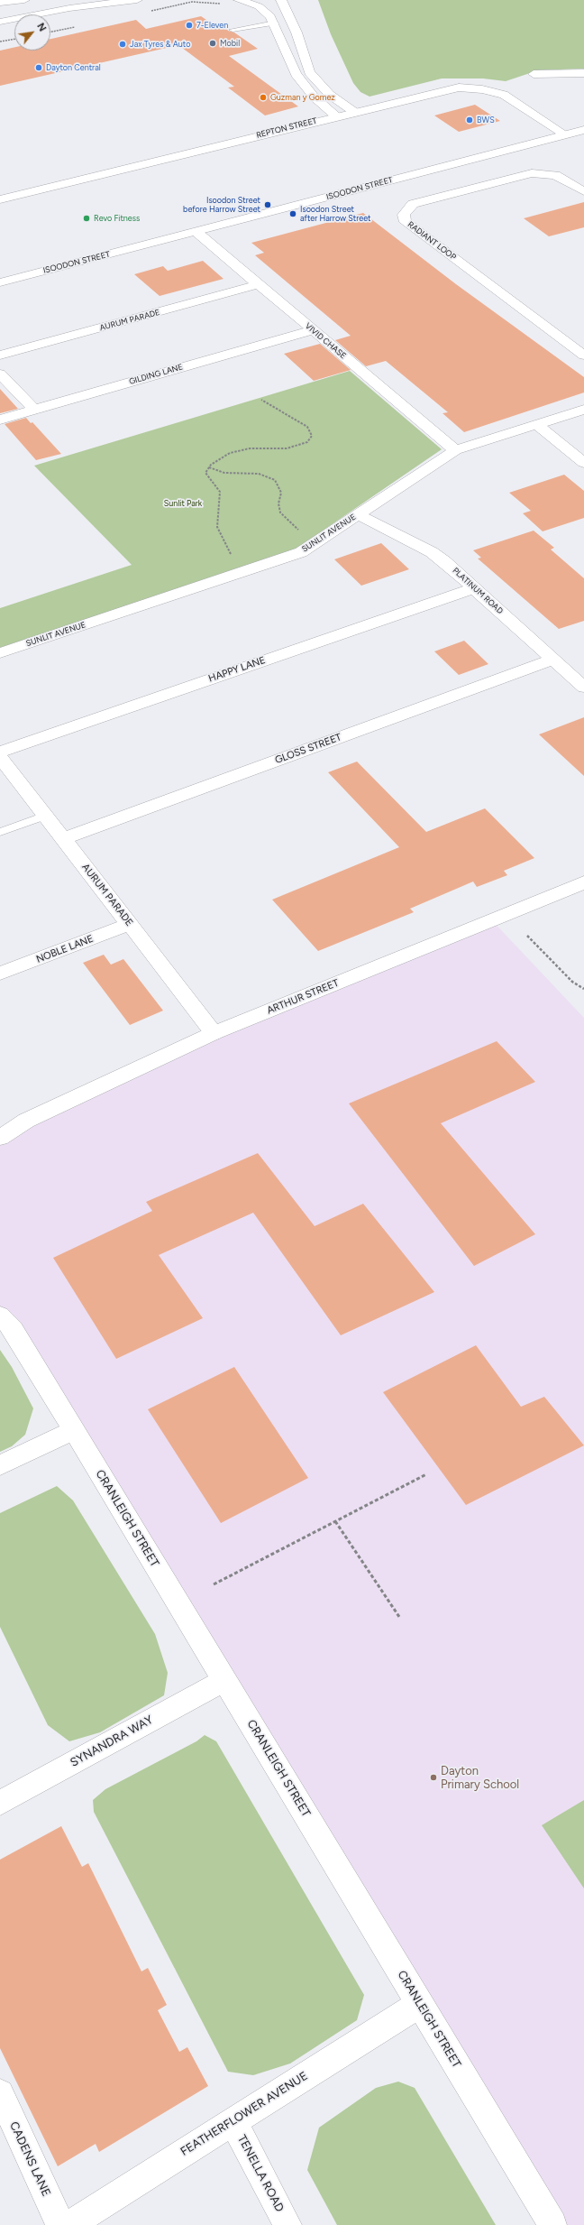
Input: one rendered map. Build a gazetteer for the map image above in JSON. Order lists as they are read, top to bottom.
{
  "streets": {
    "street": [
      "REPTON STREET",
      "ISOODON STREET",
      "RADIANT LOOP",
      "AURUM PARADE",
      "VIVID CHASE",
      "GILDING LANE",
      "SUNLIT AVENUE",
      "PLATINUM ROAD",
      "HAPPY LANE",
      "GLOSS STREET",
      "NOBLE LANE",
      "ARTHUR STREET",
      "CRANLEIGH STREET",
      "SYNANDRA WAY",
      "FEATHERFLOWER AVENUE",
      "CADENS LANE",
      "TENELLA ROAD"
    ]
  },
  "crossings": [
    ["REPTON STREET", "ISOODON STREET"],
    ["ISOODON STREET", "VIVID CHASE"],
    ["AURUM PARADE", "VIVID CHASE"],
    ["AURUM PARADE", "GLOSS STREET"],
    ["AURUM PARADE", "NOBLE LANE"],
    ["AURUM PARADE", "ARTHUR STREET"],
    ["VIVID CHASE", "GILDING LANE"],
    ["VIVID CHASE", "SUNLIT AVENUE"],
    ["SUNLIT AVENUE", "PLATINUM ROAD"],
    ["PLATINUM ROAD", "HAPPY LANE"],
    ["PLATINUM ROAD", "GLOSS STREET"],
    ["CRANLEIGH STREET", "SYNANDRA WAY"],
    ["CRANLEIGH STREET", "FEATHERFLOWER AVENUE"],
    ["FEATHERFLOWER AVENUE", "TENELLA ROAD"]
  ],
  "parks": ["Sunlit Park"],
  "places": [
    "7-Eleven",
    "Mobil",
    "Jax Tyres & Auto",
    "Dayton Central",
    "Guzman y Gomez",
    "BWS",
    "Isoodon Street before Harrow Street",
    "Isoodon Street after Harrow Street",
    "Revo Fitness",
    "Dayton Primary School"
  ],
  "north": "top right"
}
